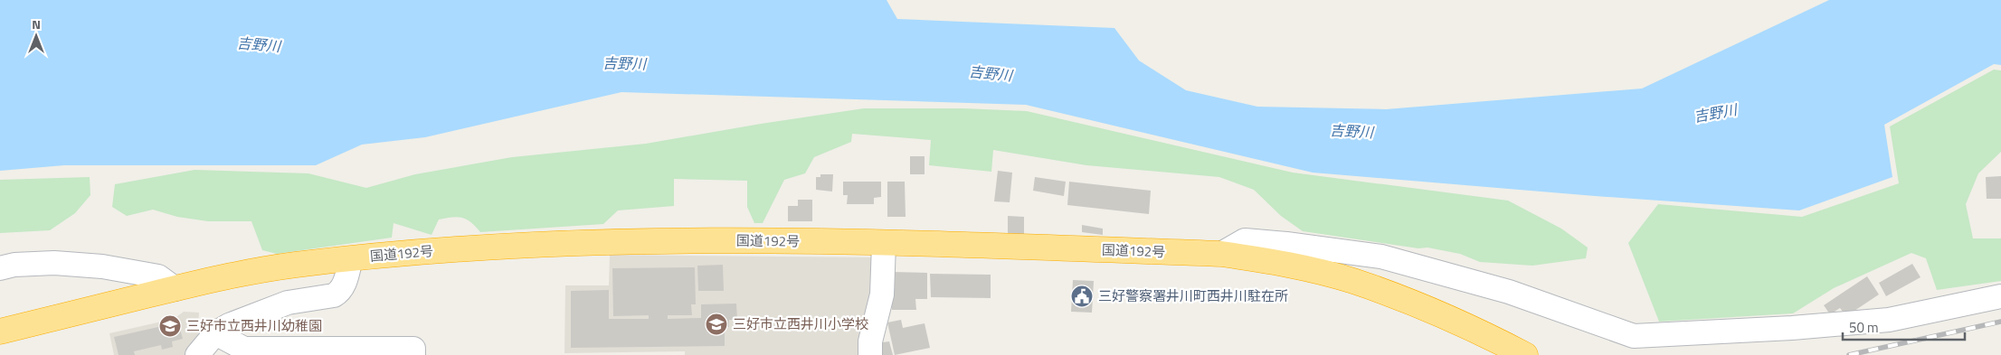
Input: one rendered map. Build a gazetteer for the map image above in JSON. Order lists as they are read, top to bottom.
{
  "streets": {
    "highway": ["国道192号"]
  },
  "water": ["吉野川"],
  "places": {
    "public building": ["三好警察署井川町西井川駐在所"],
    "school or university": ["三好市立西井川小学校", "三好市立西井川幼稚園"]
  },
  "scale_bar": "50 m",
  "north": "top"
}
